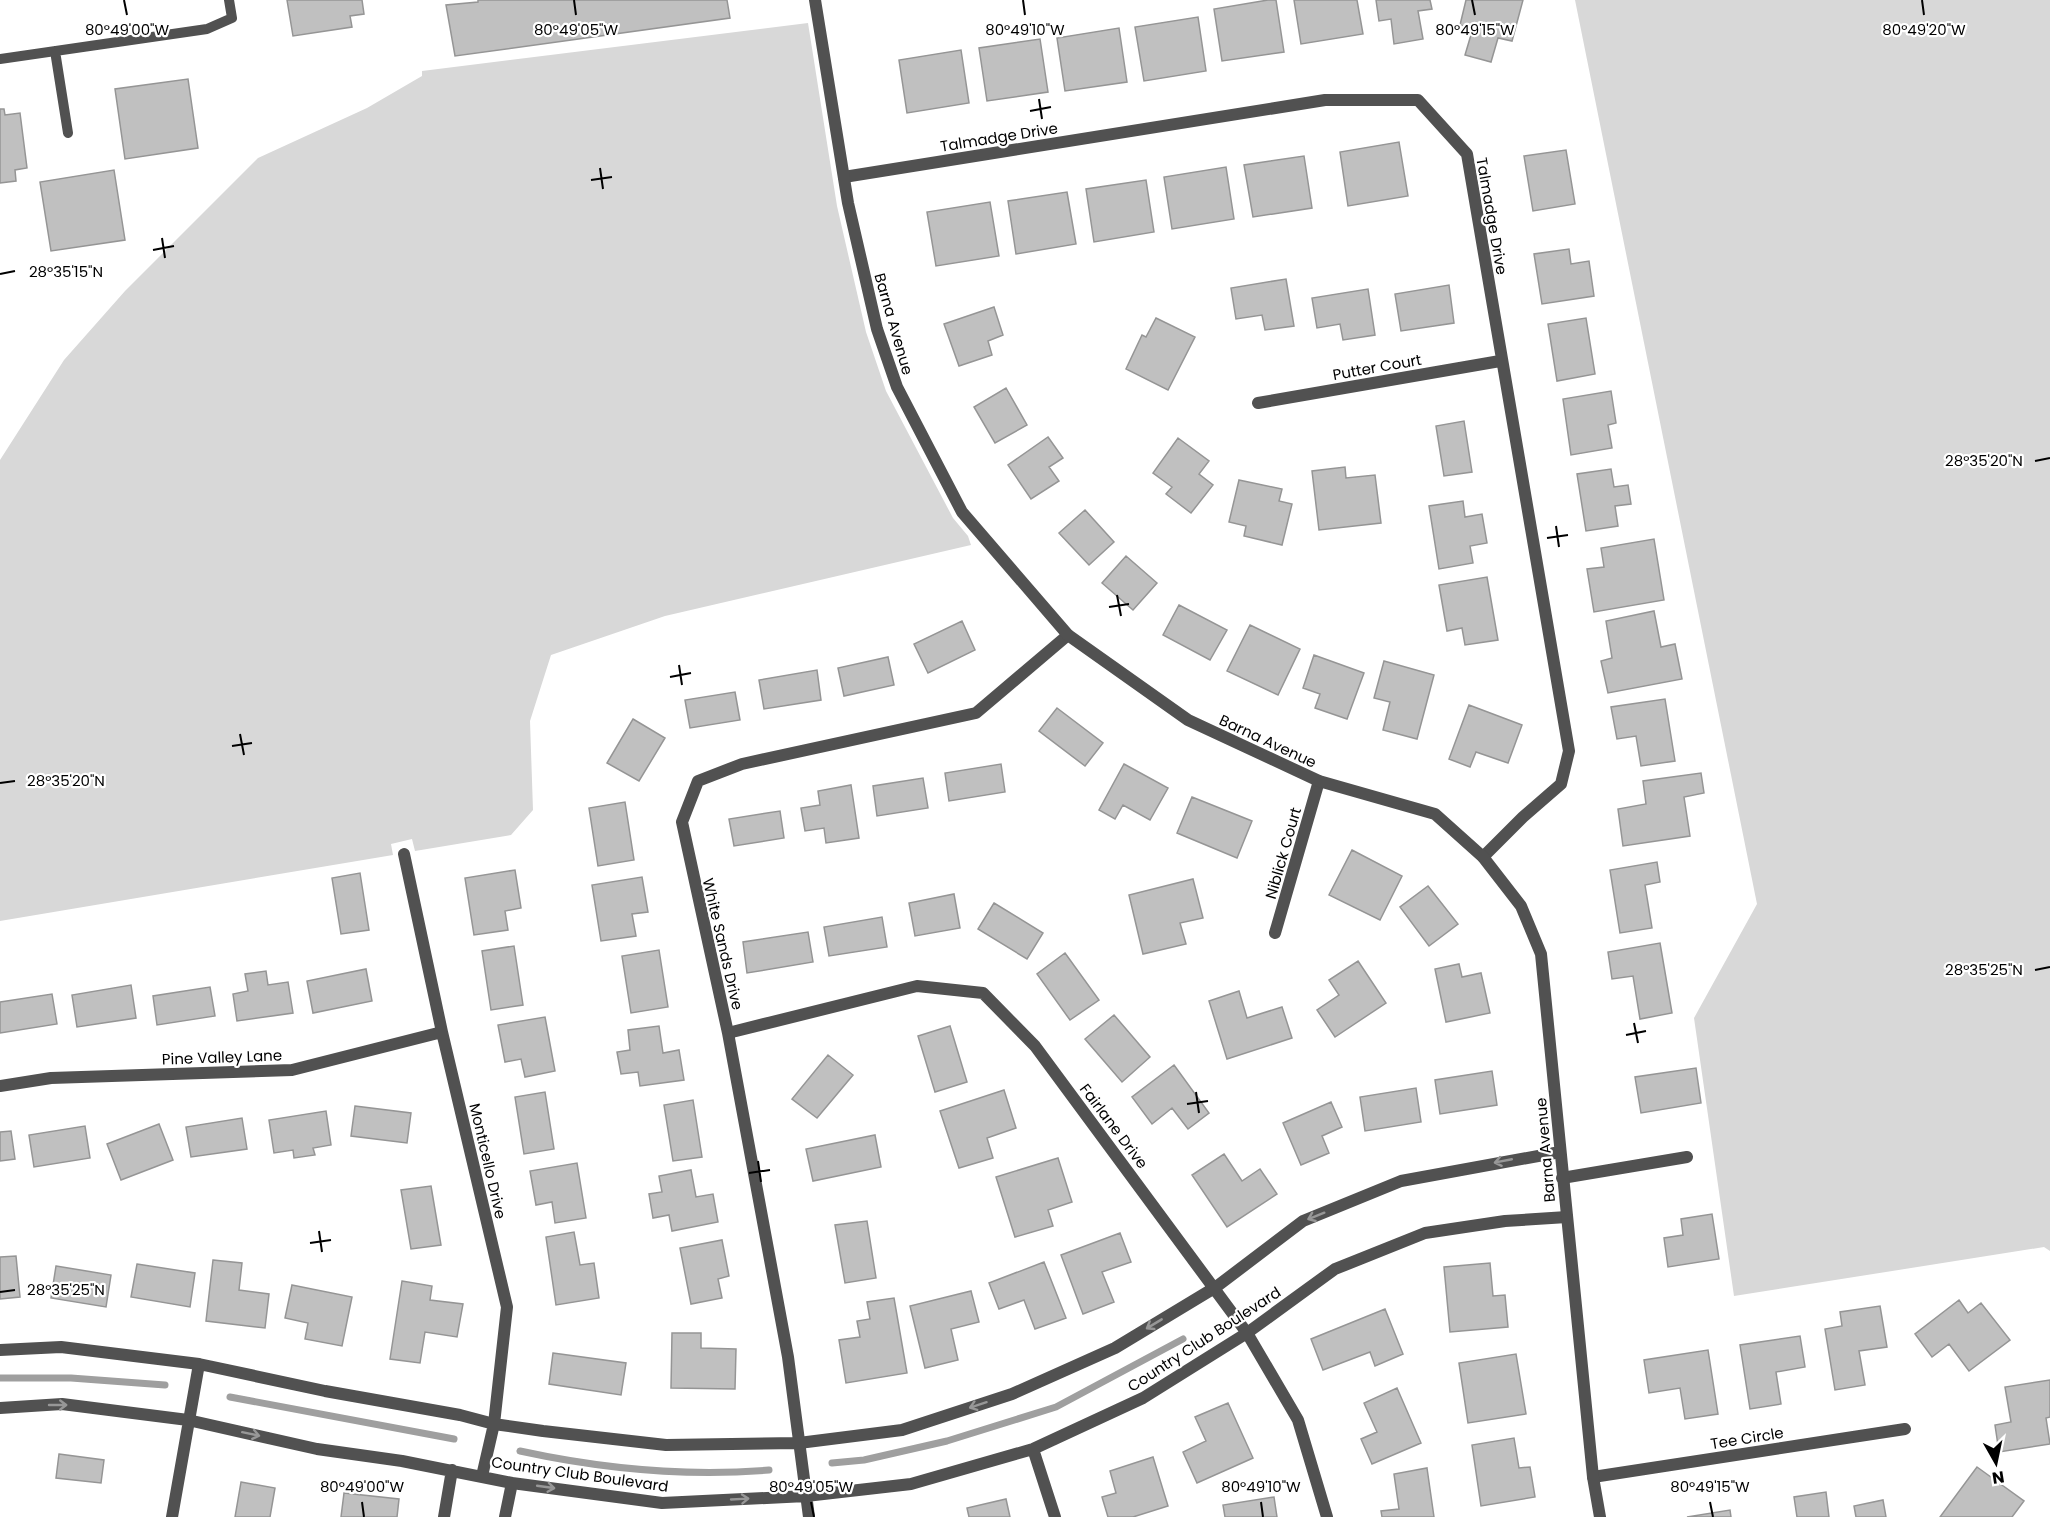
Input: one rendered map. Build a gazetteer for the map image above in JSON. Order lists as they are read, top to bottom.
{
  "streets": {
    "street": [
      "Talmadge Drive",
      "Barna Avenue",
      "Putter Court",
      "Niblick Court",
      "White Sands Drive",
      "Pine Valley Lane",
      "Fairlane Drive",
      "Monticello Drive",
      "Country Club Boulevard",
      "Tee Circle"
    ]
  },
  "crossings": [
    ["Talmadge Drive", "Barna Avenue"],
    ["Talmadge Drive", "Putter Court"],
    ["Barna Avenue", "Niblick Court"],
    ["Barna Avenue", "White Sands Drive"],
    ["Barna Avenue", "Country Club Boulevard"],
    ["Barna Avenue", "Tee Circle"],
    ["White Sands Drive", "Fairlane Drive"],
    ["White Sands Drive", "Country Club Boulevard"],
    ["Pine Valley Lane", "Monticello Drive"],
    ["Fairlane Drive", "Country Club Boulevard"],
    ["Monticello Drive", "Country Club Boulevard"]
  ],
  "north": "bottom",
  "coordinates": [
    "80°49'20\"W",
    "80°49'00\"W",
    "80°49'05\"W",
    "80°49'10\"W",
    "80°49'15\"W",
    "28°35'15\"N",
    "28°35'20\"N",
    "28°35'25\"N"
  ]
}
